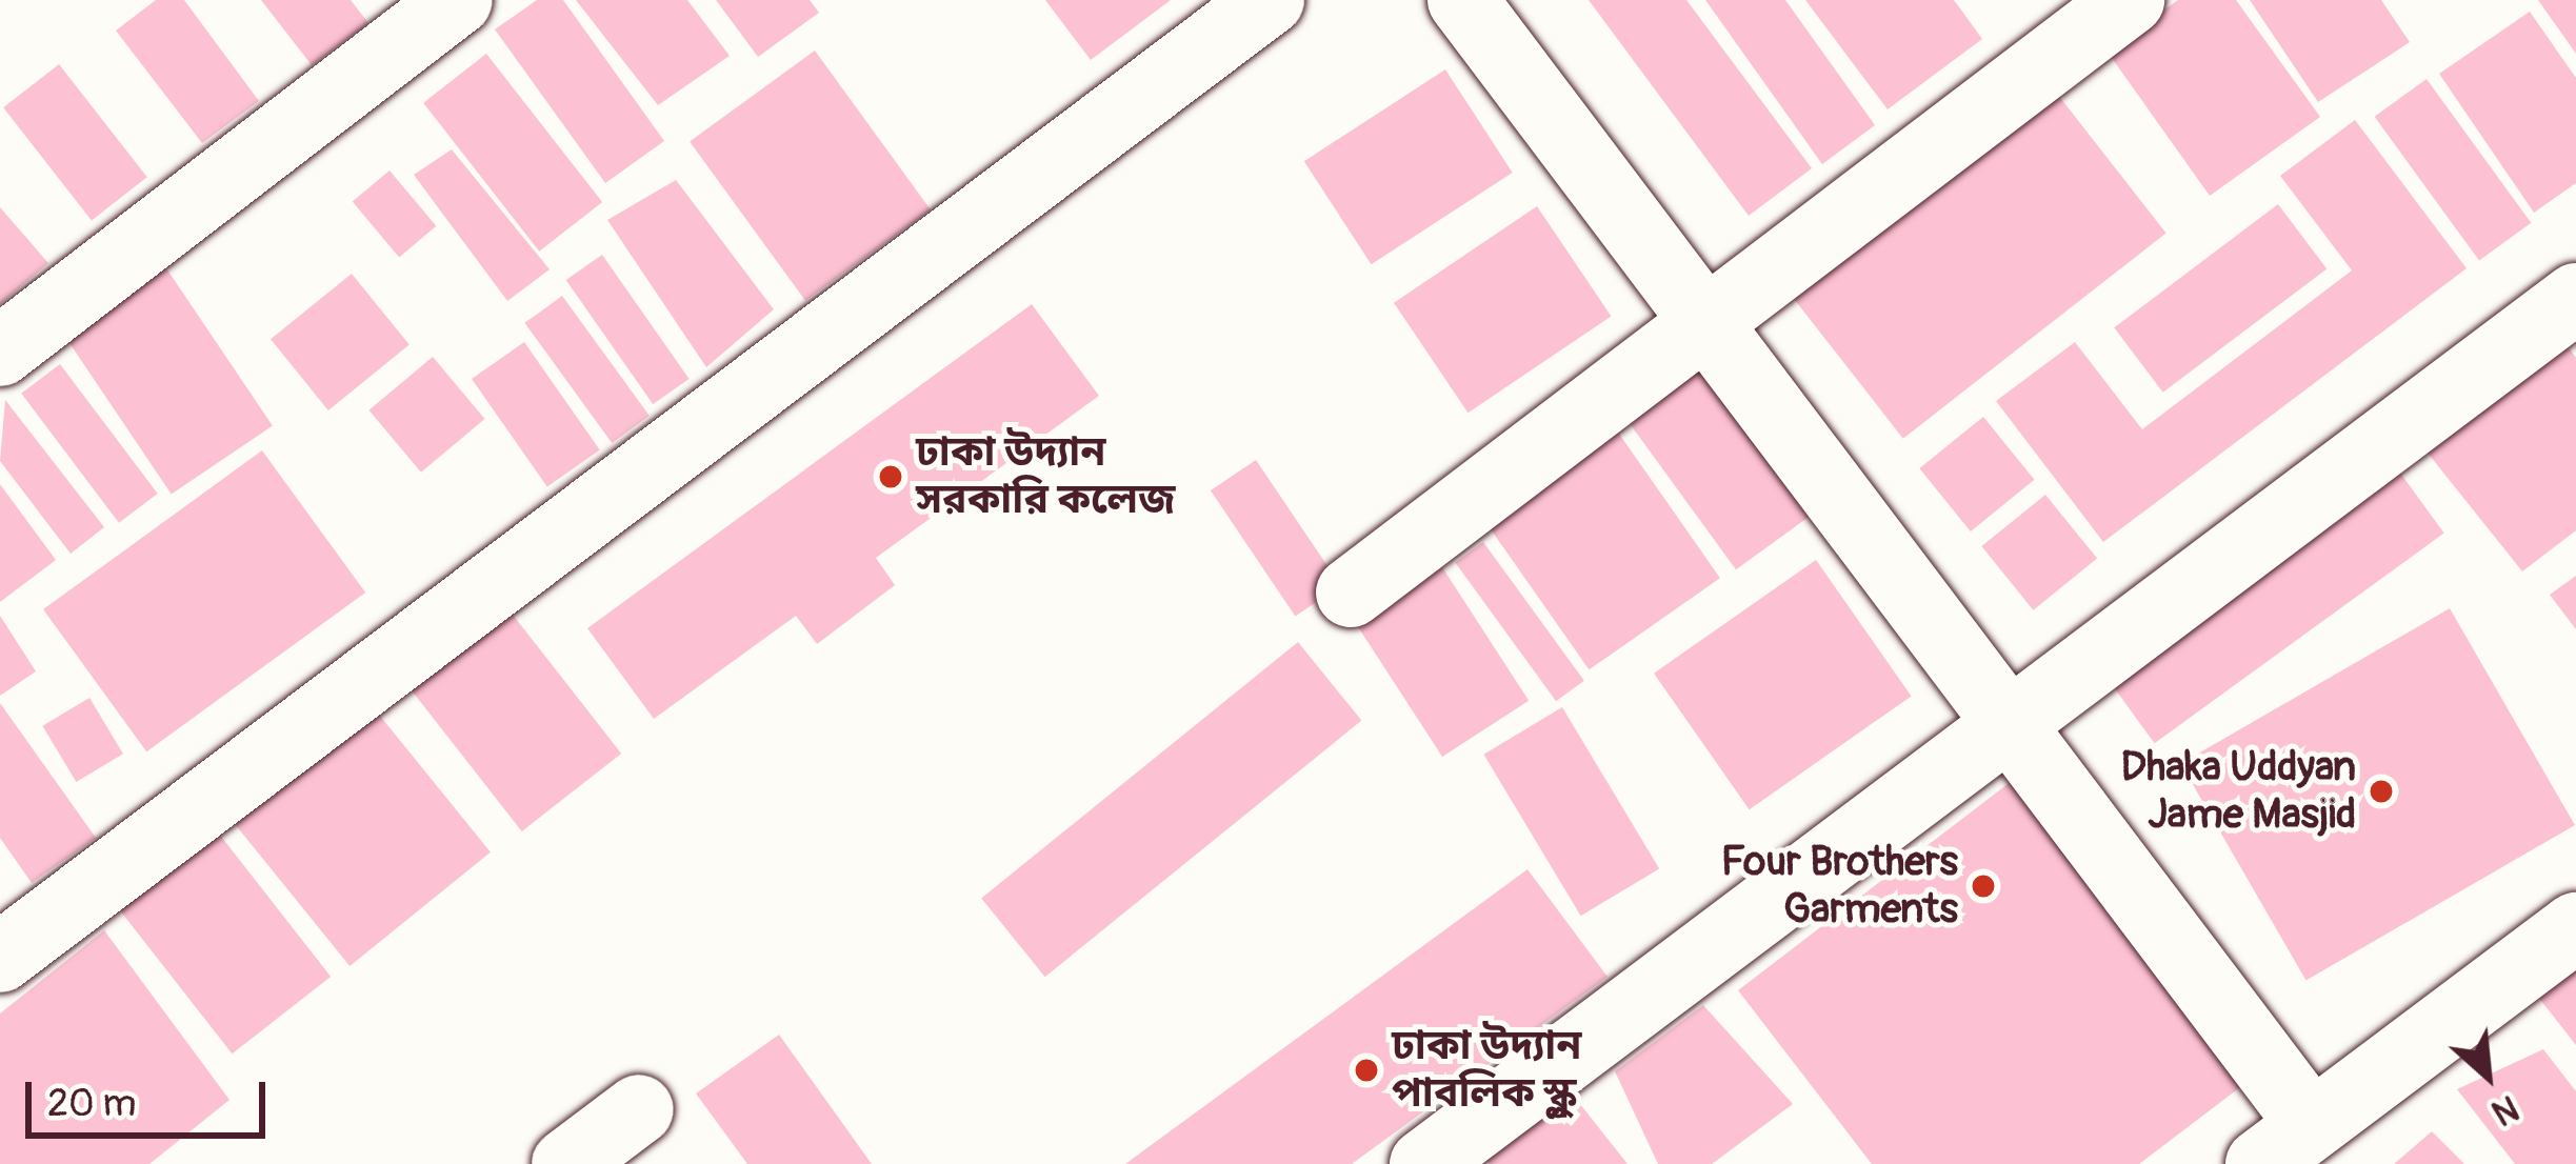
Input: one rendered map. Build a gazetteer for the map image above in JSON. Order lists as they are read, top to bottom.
{
  "places": [
    "ঢাকা উদ্যান সরকারি কলেজ",
    "Dhaka Uddyan Jame Masjid",
    "Four Brothers Garments",
    "ঢাকা উদ্যান পাবলিক স্কুল"
  ],
  "scale_bar": "20 m",
  "north": "bottom right"
}
